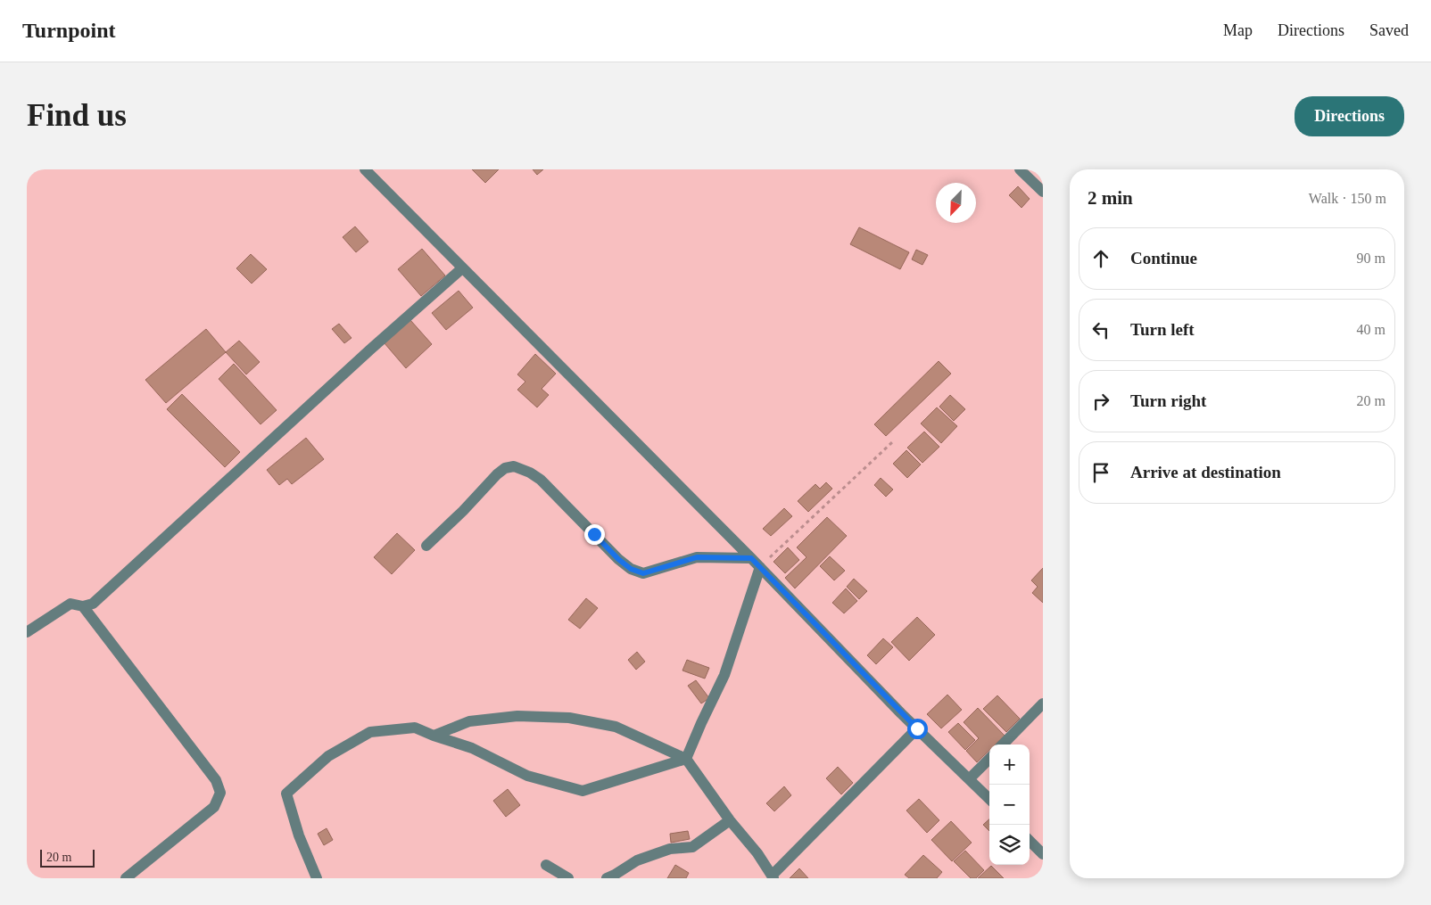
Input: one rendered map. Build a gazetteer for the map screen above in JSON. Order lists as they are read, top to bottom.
{
  "scale_bar": "20 m",
  "north": "bottom left",
  "page": {
    "header": "Turnpoint",
    "nav": ["Map", "Directions", "Saved"],
    "buttons": "Directions",
    "title": "Find us",
    "heading": ["2 min", "Walk · 150 m"],
    "list": [
      ["Continue", "90 m"],
      ["Turn left", "40 m"],
      ["Turn right", "20 m"],
      "Arrive at destination"
    ],
    "map_buttons": ["+", "−"],
    "scale": "20 m"
  }
}
